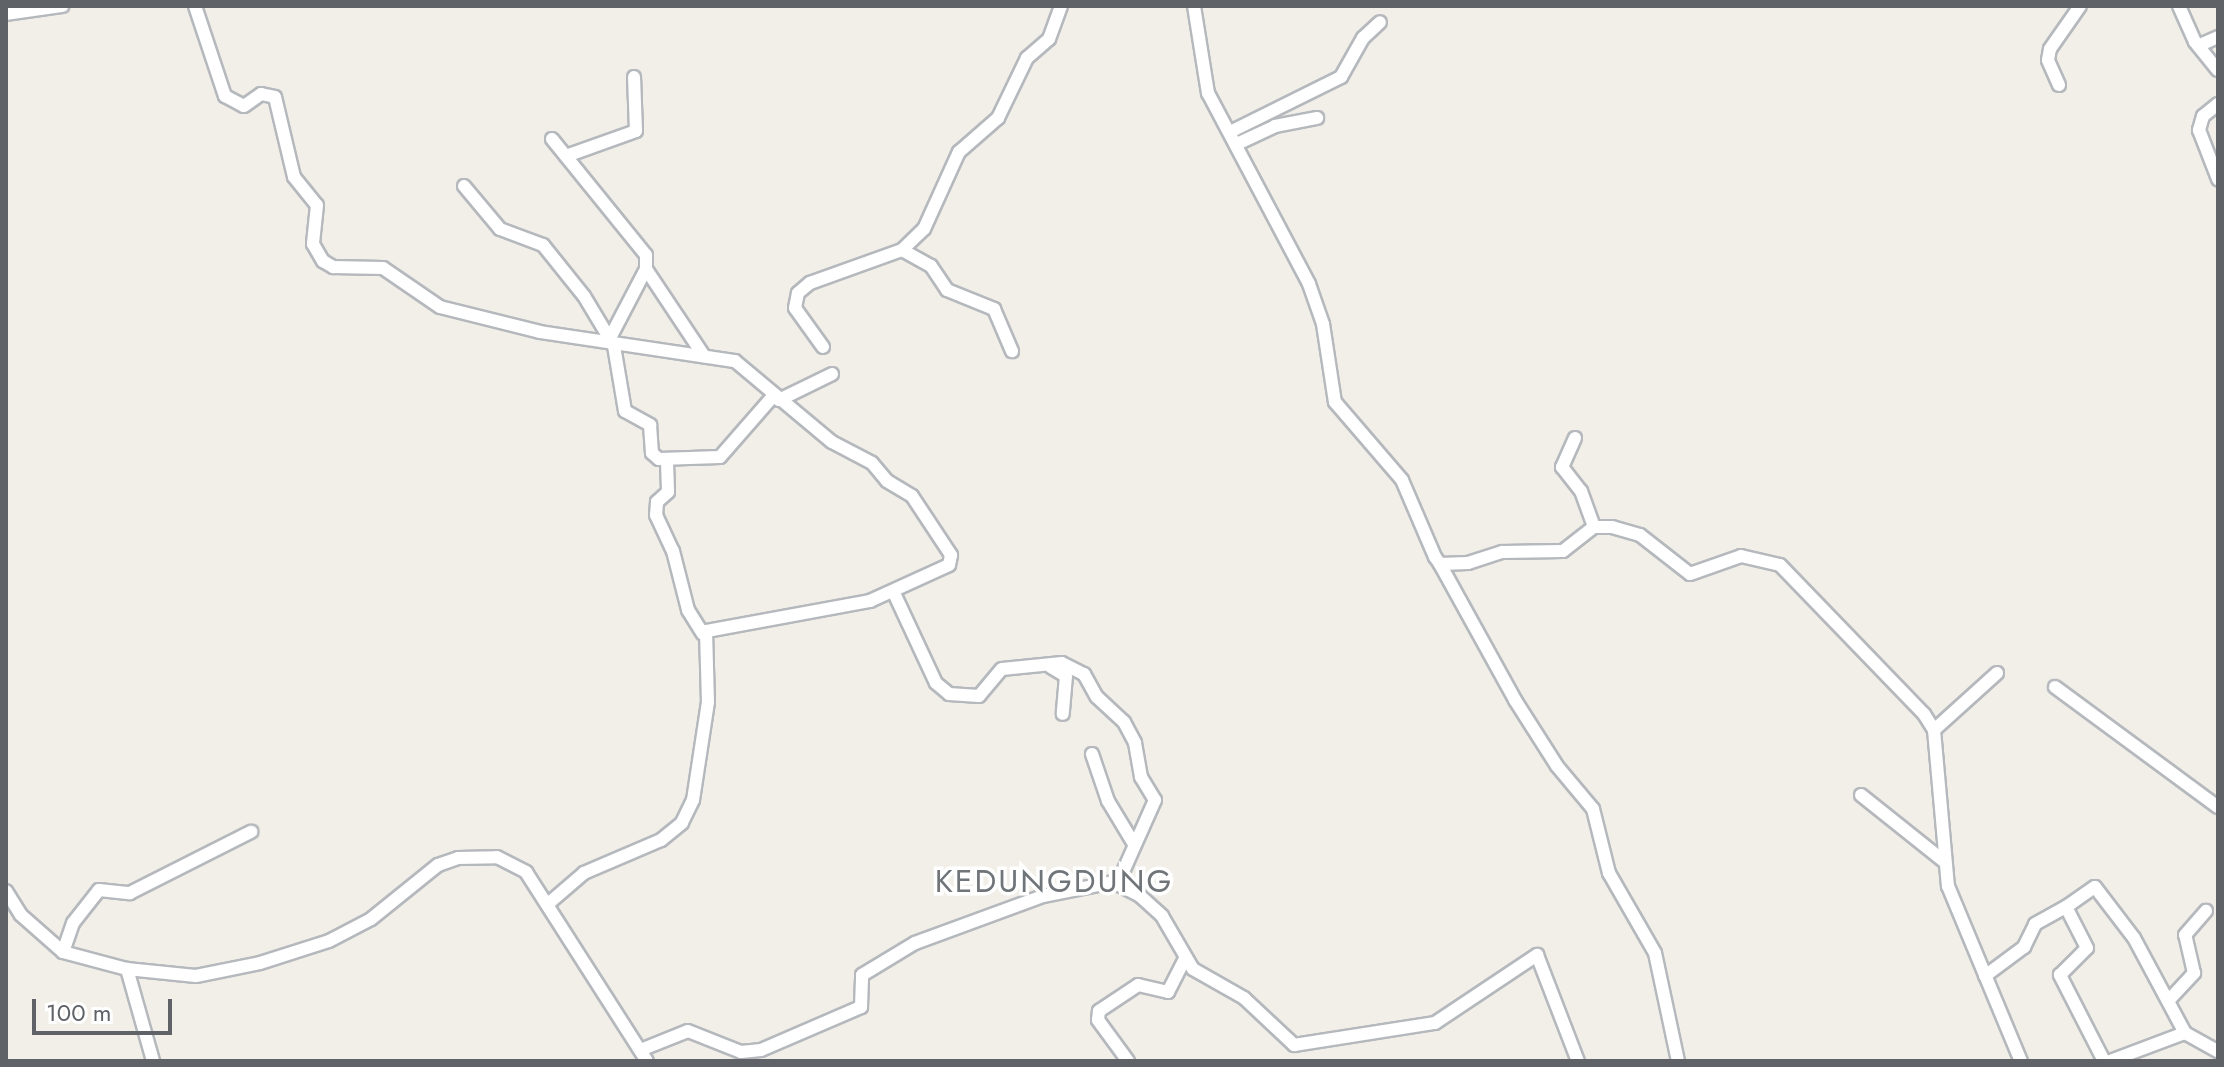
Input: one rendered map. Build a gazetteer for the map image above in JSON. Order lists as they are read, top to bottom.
{
  "districts": ["KEDUNGDUNG"],
  "scale_bar": "100 m"
}
